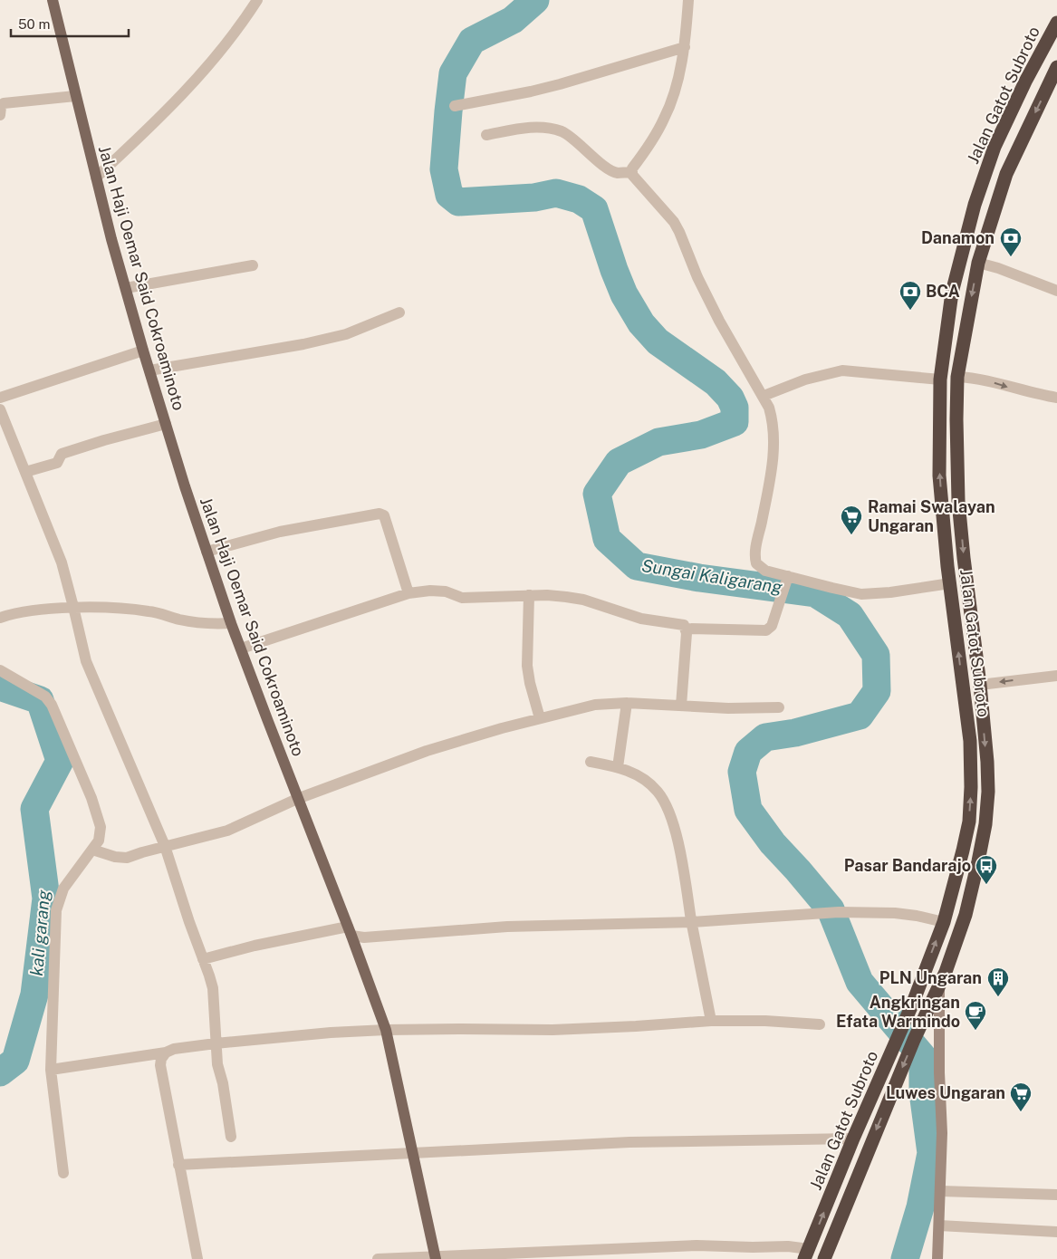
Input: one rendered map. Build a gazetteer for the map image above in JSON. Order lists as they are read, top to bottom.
{
  "streets": {
    "highway": ["Jalan Gatot Subroto"],
    "main road": ["Jalan Haji Oemar Said Cokroaminoto"]
  },
  "water": ["Sungai Kaligarang", "kali garang"],
  "places": {
    "bank": ["Danamon", "BCA"],
    "supermarket": ["Ramai Swalayan Ungaran", "Luwes Ungaran"],
    "bus stop": ["Pasar Bandarajo"],
    "building": ["PLN Ungaran"],
    "cafe": ["Angkringan Efata Warmindo"]
  },
  "scale_bar": "50 m"
}
